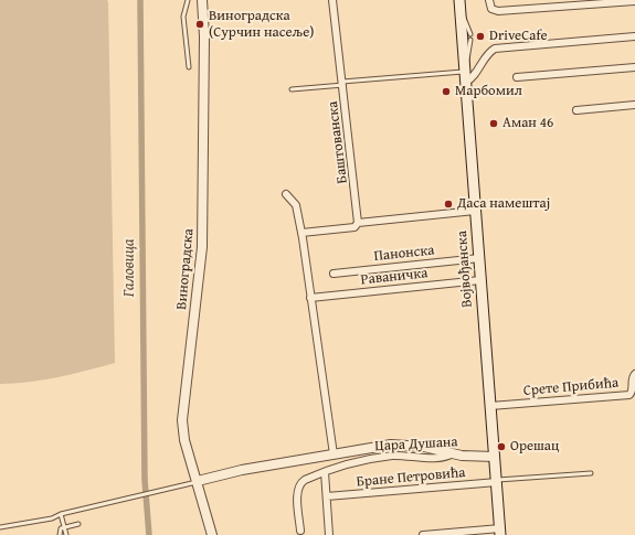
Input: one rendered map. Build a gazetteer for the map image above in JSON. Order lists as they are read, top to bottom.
{
  "streets": {
    "main road": ["Војвођанска"],
    "street": [
      "Баштованска",
      "Панонска",
      "Виноградска",
      "Раваничка",
      "Срете Прибића",
      "Цара Душана",
      "Бране Петровића"
    ]
  },
  "crossings": [
    ["Панонска", "Војвођанска"],
    ["Војвођанска", "Раваничка"],
    ["Војвођанска", "Срете Прибића"],
    ["Војвођанска", "Цара Душана"],
    ["Војвођанска", "Бране Петровића"]
  ],
  "water": ["Галовица"],
  "places": [
    "Виноградска (Сурчин насеље)",
    "DriveCafe",
    "Марбомил",
    "Аман 46",
    "Даса намештај",
    "Орешац"
  ]
}
